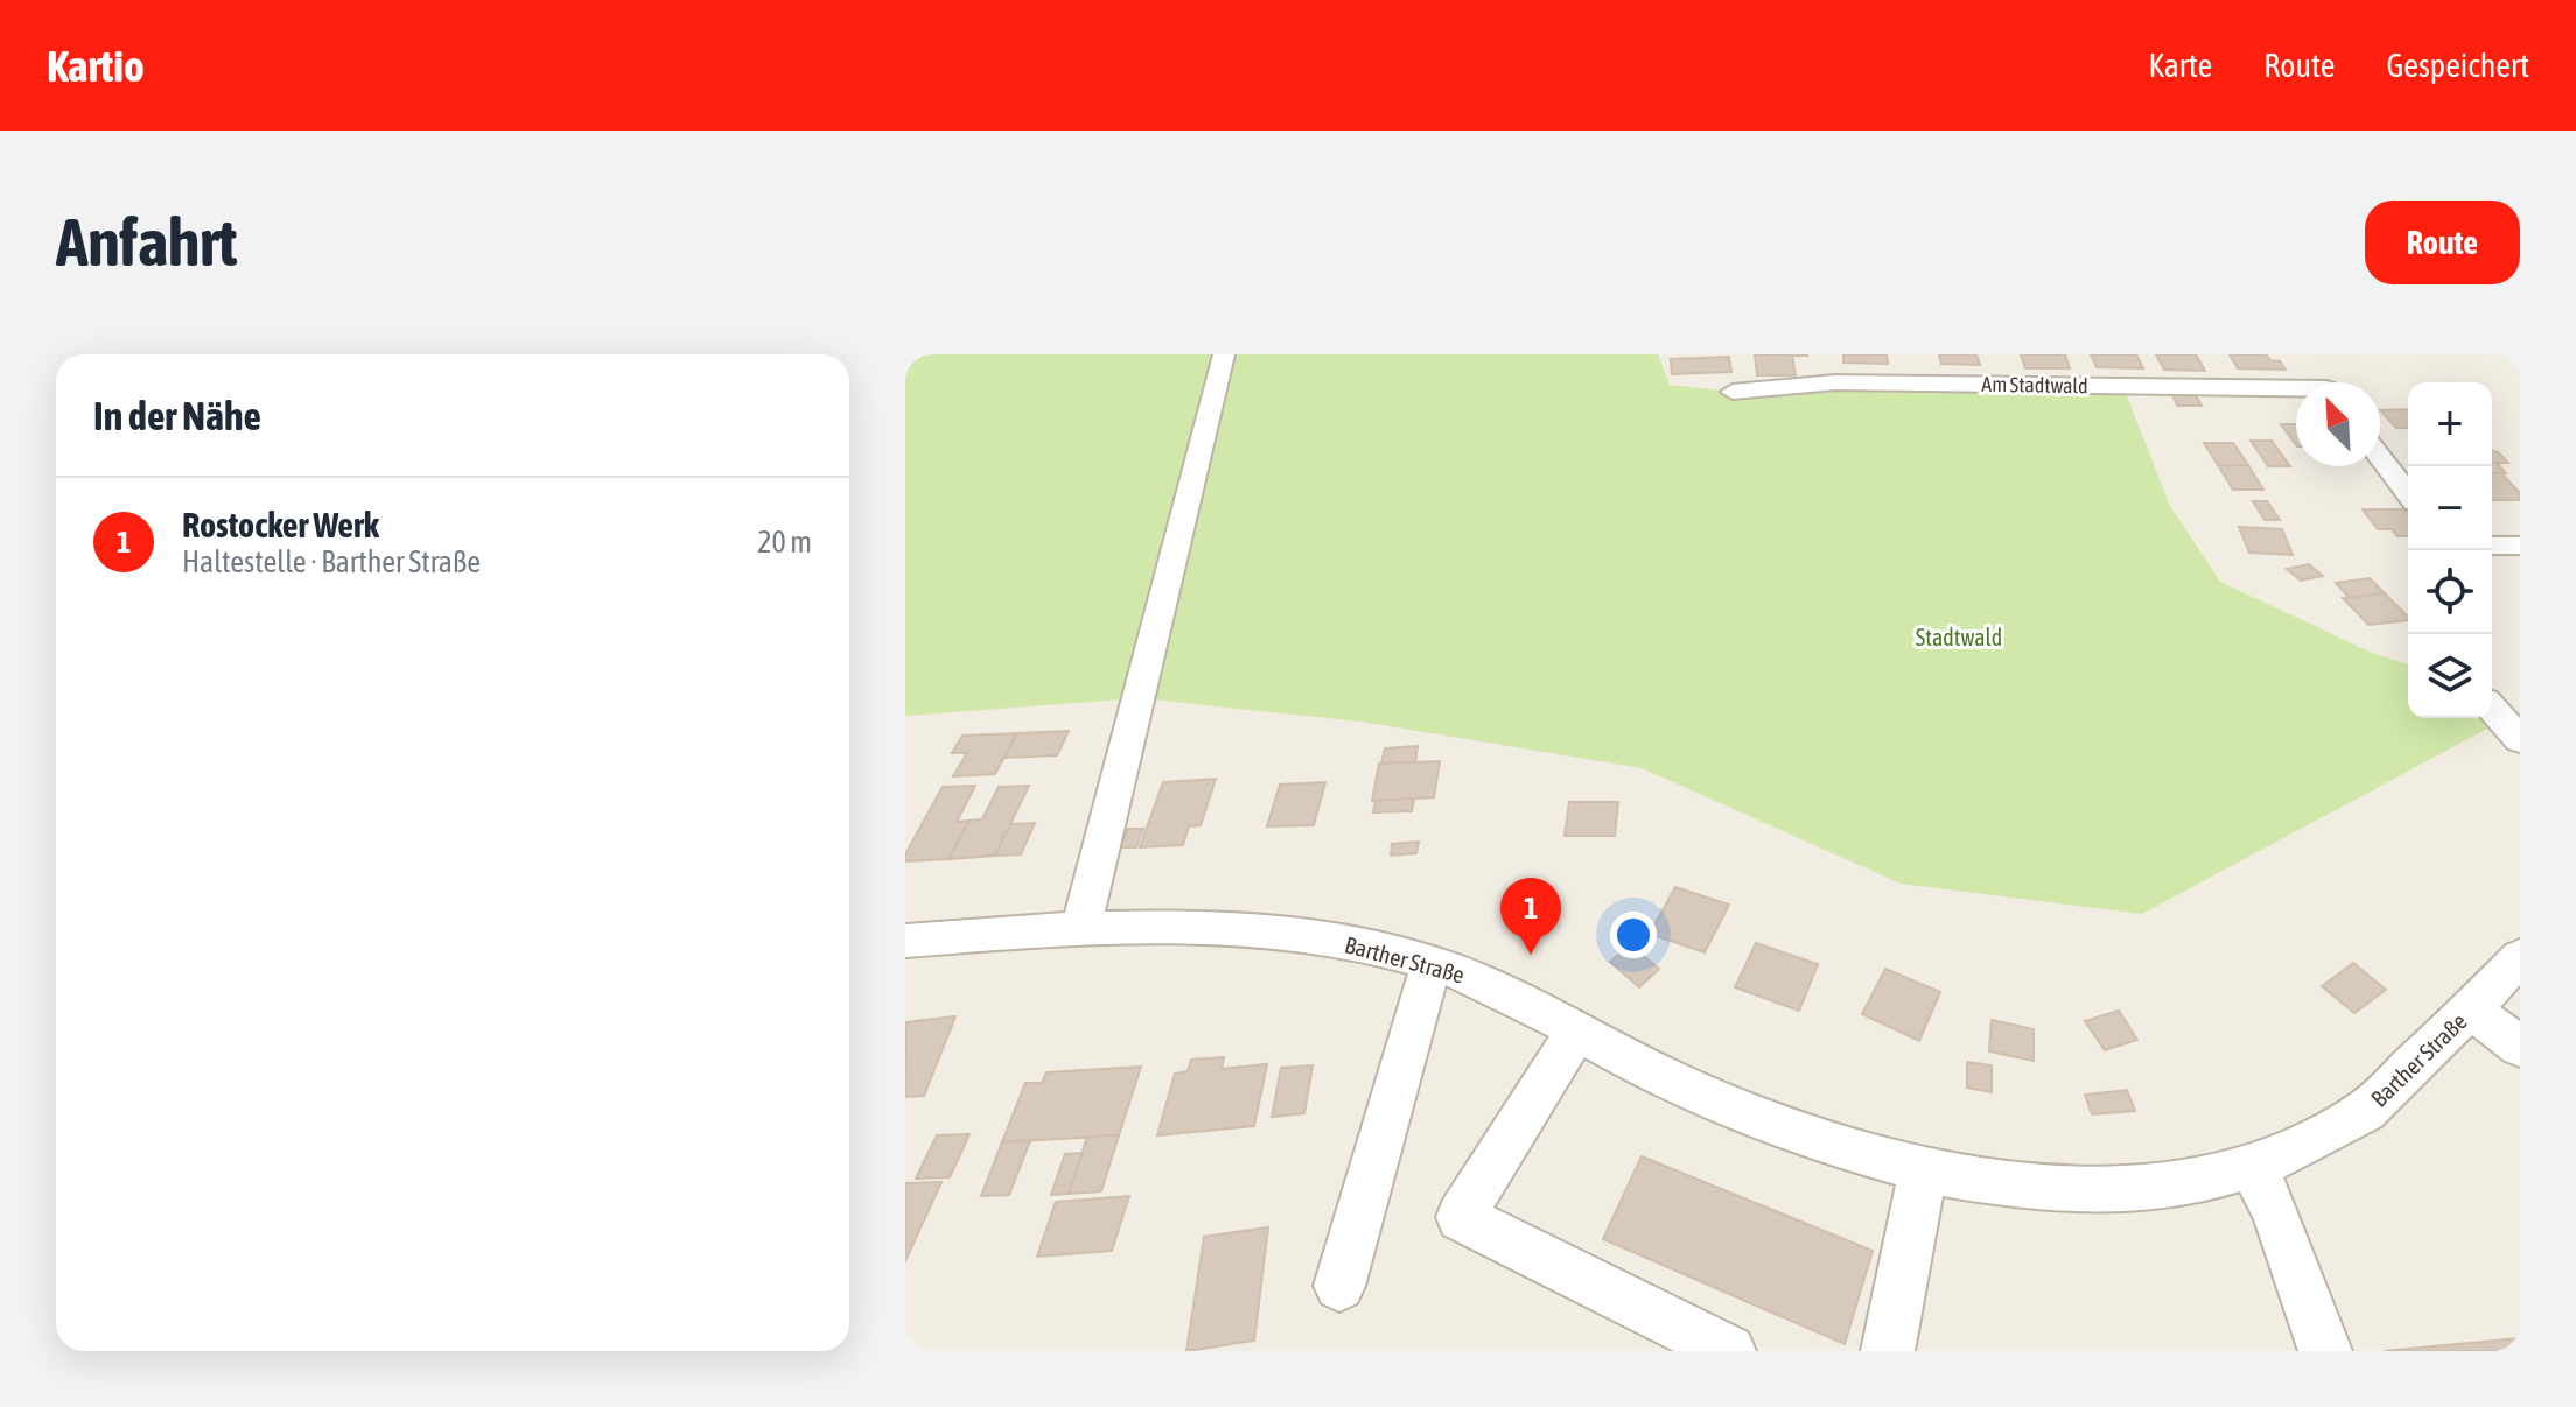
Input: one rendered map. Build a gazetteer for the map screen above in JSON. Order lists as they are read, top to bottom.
{
  "streets": {
    "street": ["Am Stadtwald", "Barther Straße"]
  },
  "parks": ["Stadtwald"],
  "north": "top left",
  "page": {
    "header": "Kartio",
    "nav": ["Karte", "Route", "Gespeichert"],
    "buttons": "Route",
    "title": "Anfahrt",
    "heading": "In der Nähe",
    "map_buttons": ["+", "−"],
    "list": [
      {
        "mark": "1",
        "name": "Rostocker Werk",
        "note": "Haltestelle · Barther Straße",
        "value": "20 m"
      }
    ],
    "pins": "1"
  }
}
